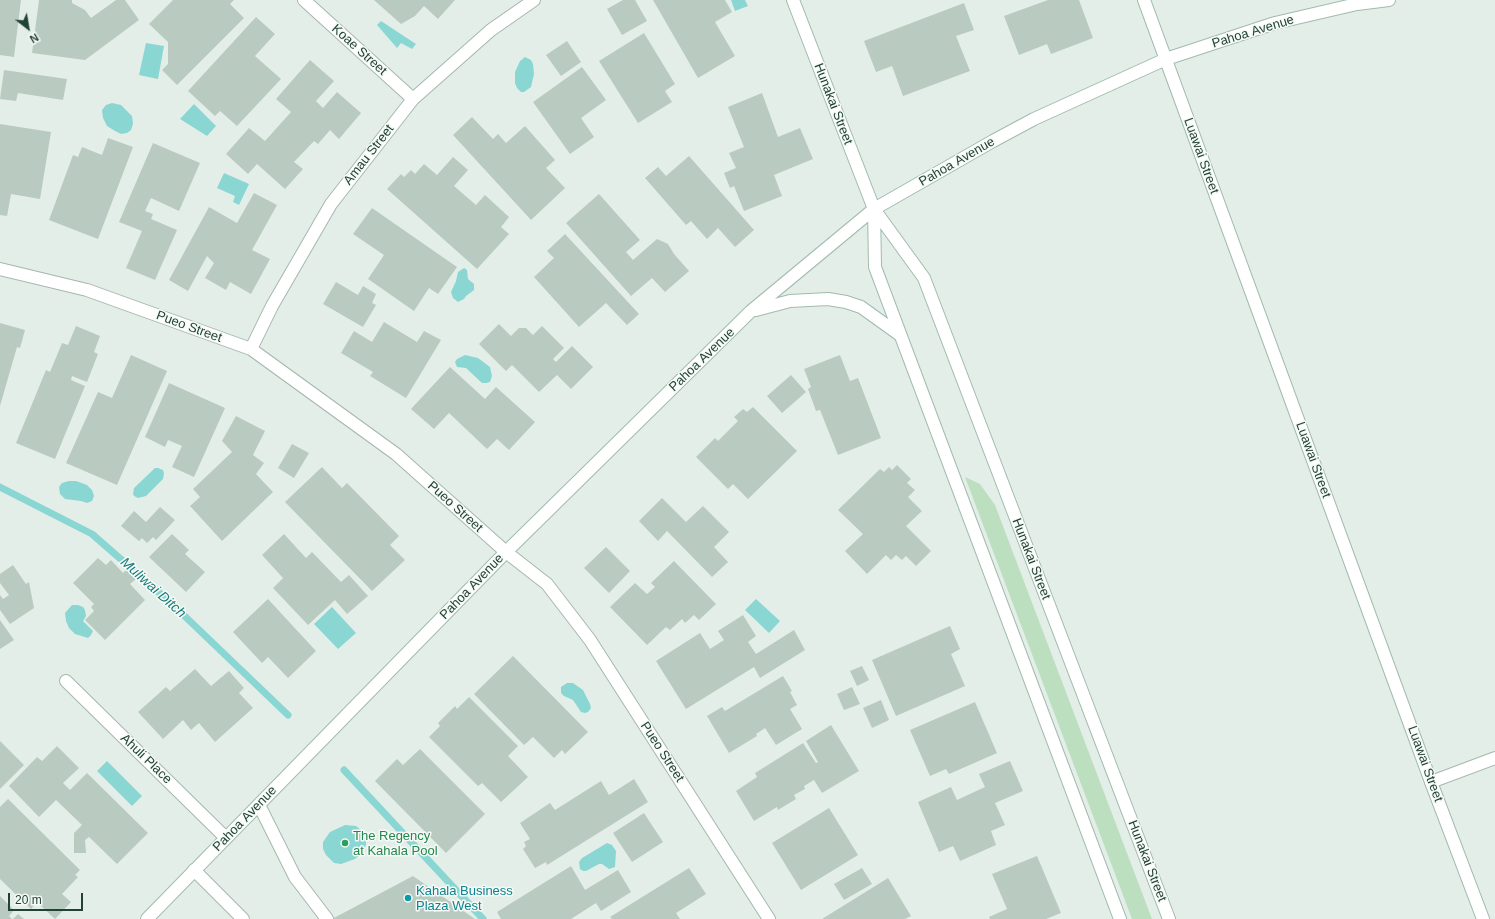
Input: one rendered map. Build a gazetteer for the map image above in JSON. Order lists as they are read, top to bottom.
{
  "streets": {
    "street": [
      "Pahoa Avenue",
      "Koae Street",
      "Hunakai Street",
      "Amau Street",
      "Luawai Street",
      "Pueo Street",
      "Ahuli Place"
    ]
  },
  "crossings": [
    ["Pahoa Avenue", "Hunakai Street"],
    ["Pahoa Avenue", "Luawai Street"],
    ["Pahoa Avenue", "Pueo Street"],
    ["Pahoa Avenue", "Ahuli Place"],
    ["Koae Street", "Amau Street"],
    ["Amau Street", "Pueo Street"]
  ],
  "water": ["Muliwai Ditch"],
  "places": ["The Regency at Kahala Pool", "Kahala Business Plaza West"],
  "scale_bar": "20 m",
  "north": "bottom right"
}
